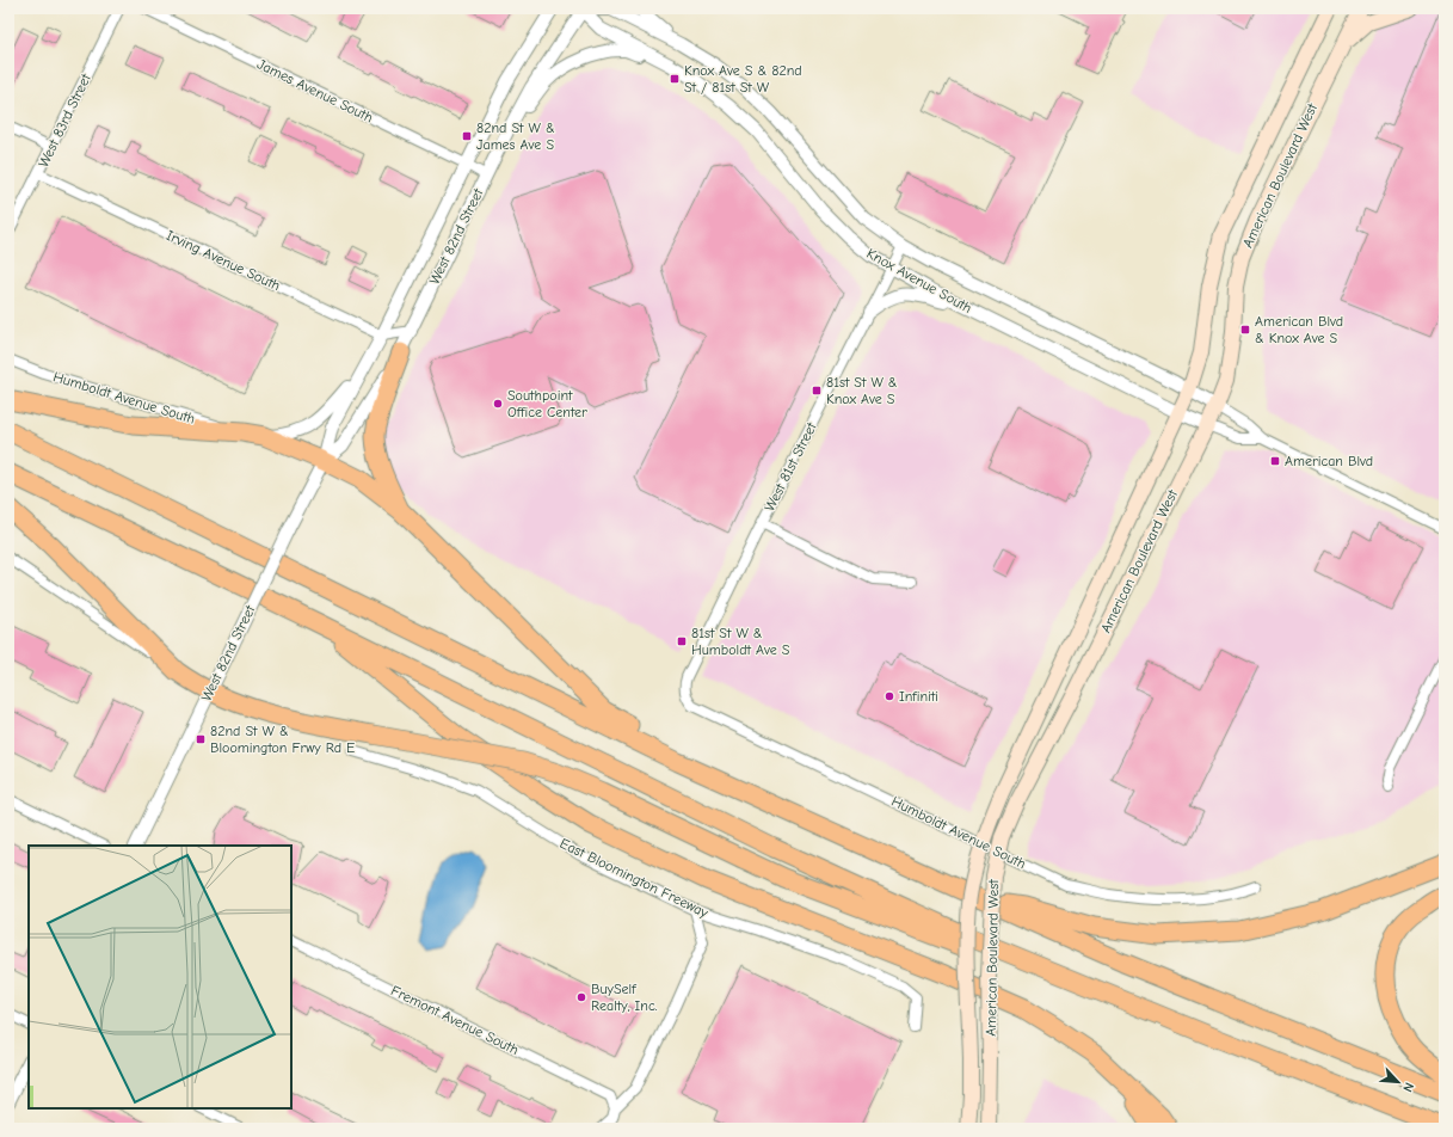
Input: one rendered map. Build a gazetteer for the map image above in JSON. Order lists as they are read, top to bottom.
{
  "streets": {
    "main road": ["American Boulevard West"],
    "street": [
      "James Avenue South",
      "West 83rd Street",
      "West 82nd Street",
      "Irving Avenue South",
      "Knox Avenue South",
      "Humboldt Avenue South",
      "West 81st Street",
      "East Bloomington Freeway",
      "Fremont Avenue South"
    ]
  },
  "crossings": [
    ["James Avenue South", "West 82nd Street"],
    ["West 83rd Street", "Irving Avenue South"],
    ["American Boulevard West", "Knox Avenue South"],
    ["West 82nd Street", "Irving Avenue South"],
    ["West 82nd Street", "Knox Avenue South"],
    ["Knox Avenue South", "West 81st Street"],
    ["Humboldt Avenue South", "West 81st Street"]
  ],
  "places": {
    "transit": [
      "Knox Ave S & 82nd St / 81st St W",
      "82nd St W & James Ave S",
      "American Blvd & Knox Ave S",
      "81st St W & Knox Ave S",
      "American Blvd",
      "81st St W & Humboldt Ave S",
      "82nd St W & Bloomington Frwy Rd E"
    ],
    "other": ["Southpoint Office Center", "Infiniti", "BuySelf Realty, Inc."]
  },
  "north": "bottom right"
}
